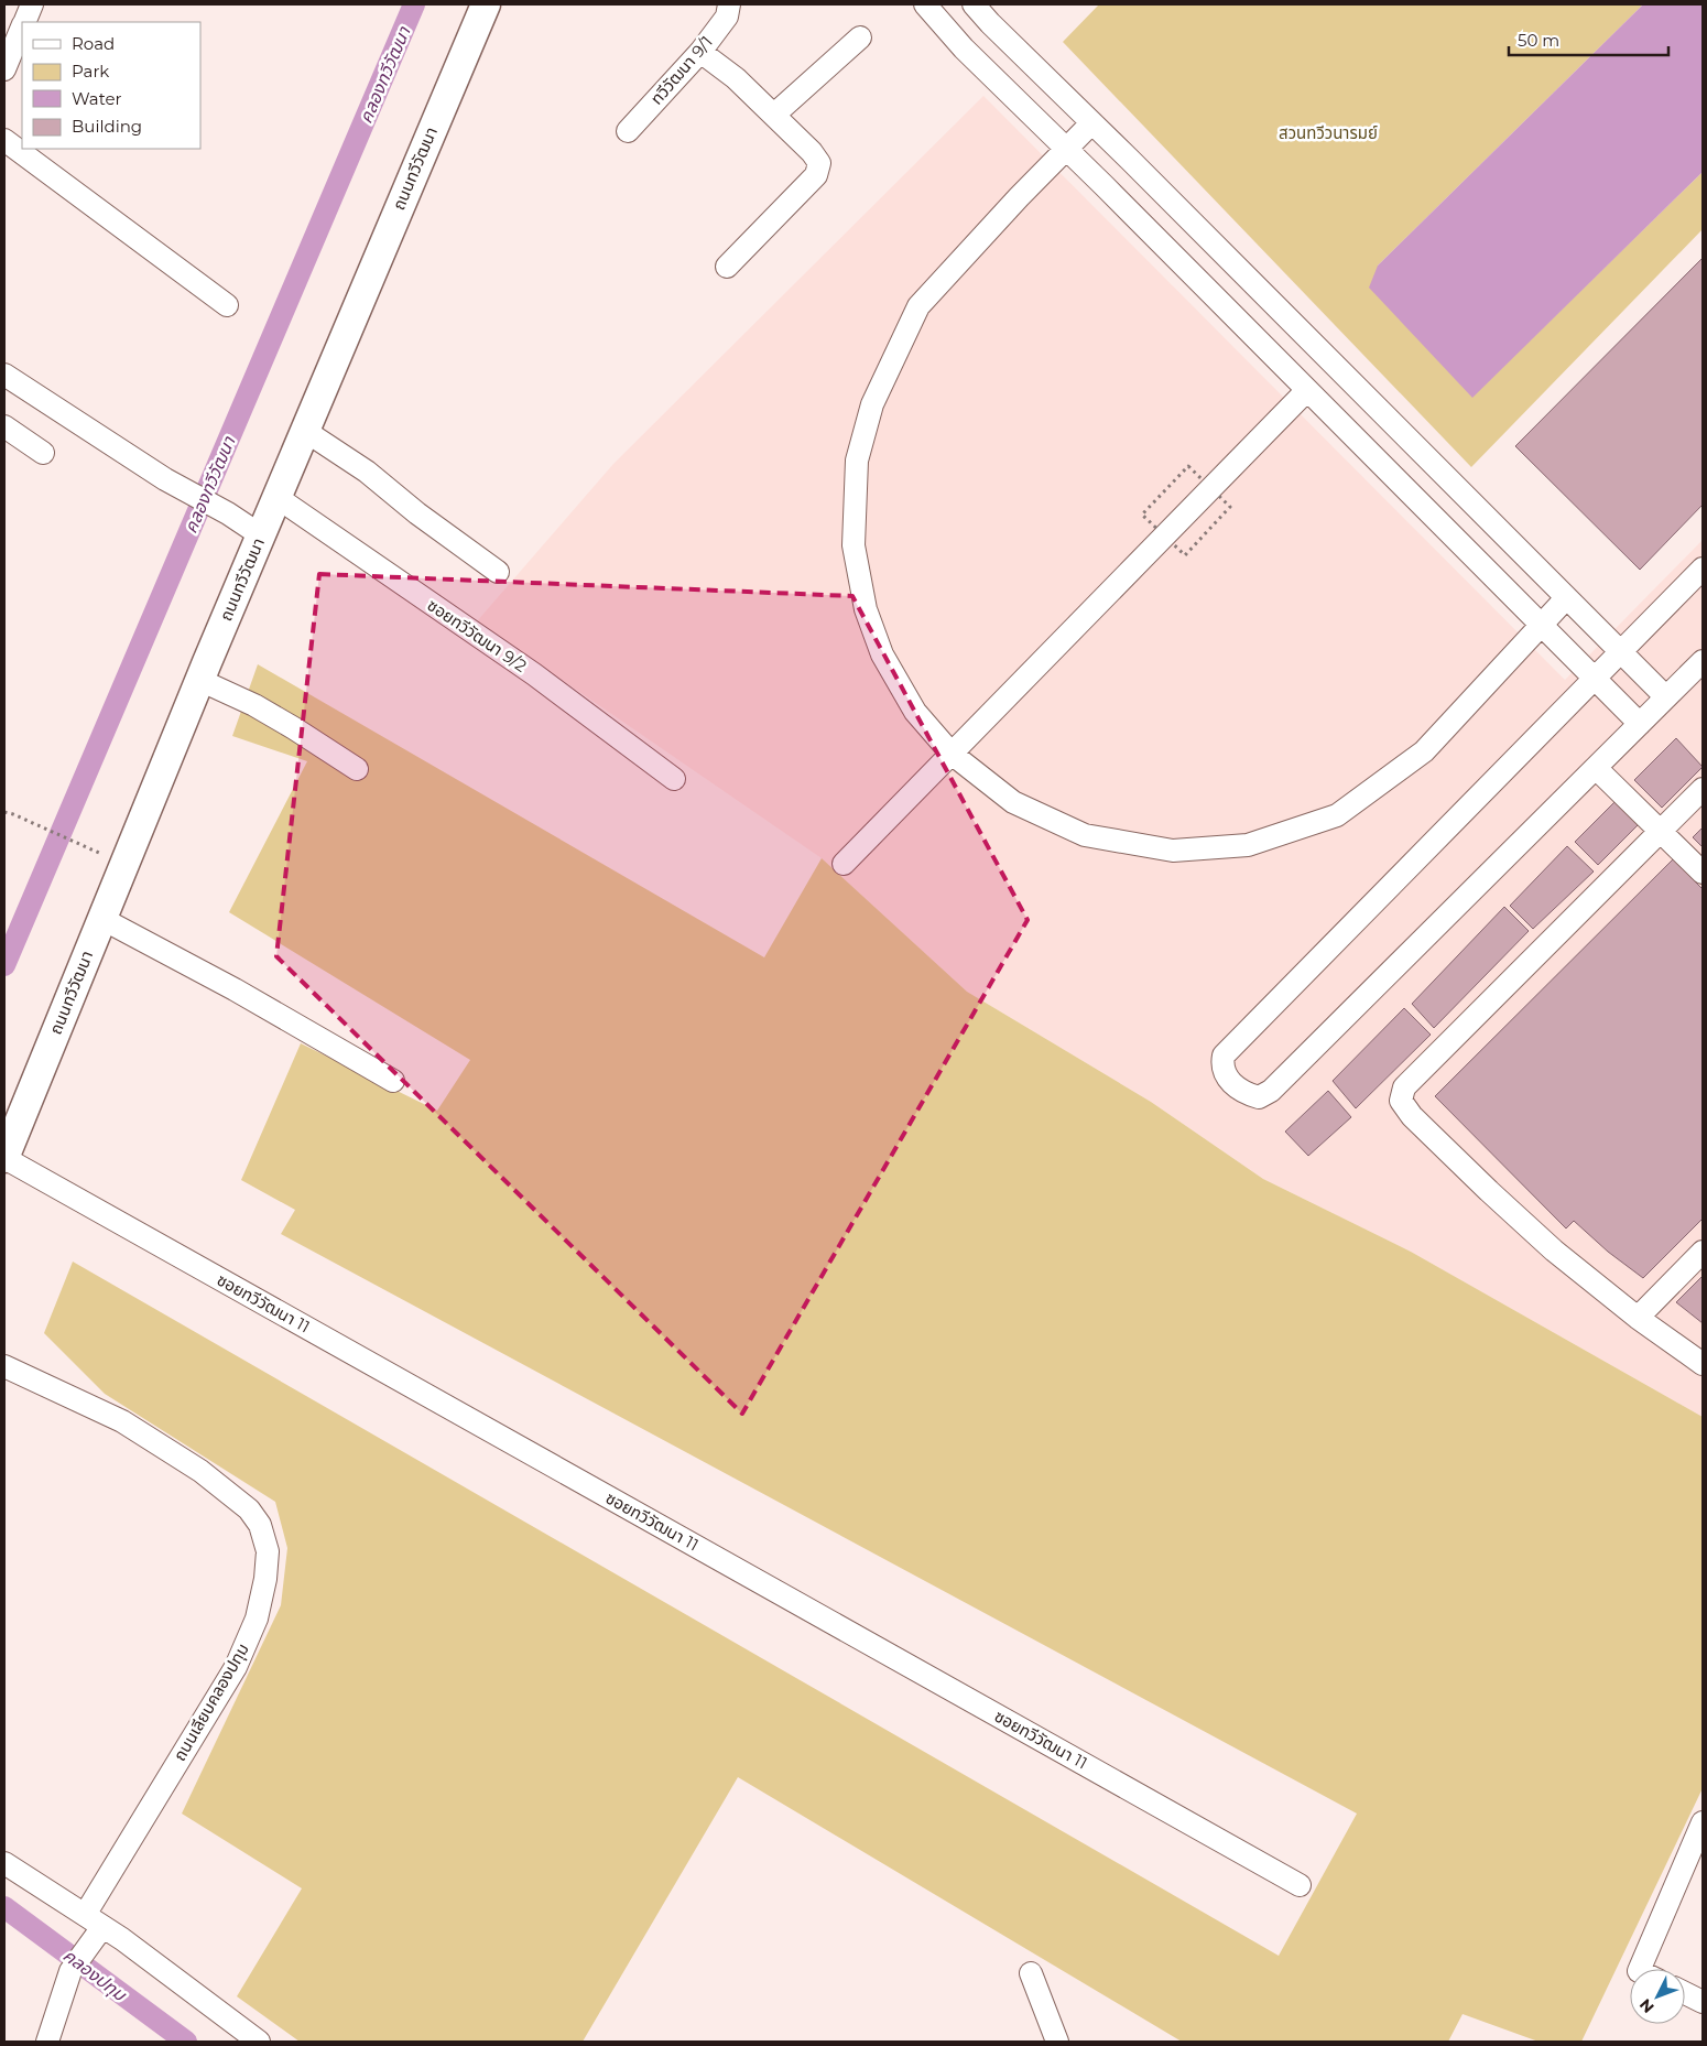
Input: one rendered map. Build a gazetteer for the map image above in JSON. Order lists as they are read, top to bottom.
{
  "streets": {
    "main road": ["ถนนทวีวัฒนา"],
    "street": [
      "ทวีวัฒนา 9/1",
      "ซอยทวีวัฒนา 9/2",
      "ซอยทวีวัฒนา 11",
      "ถนนเลียบคลองปทุม"
    ]
  },
  "crossings": [
    ["ถนนทวีวัฒนา", "ซอยทวีวัฒนา 9/2"],
    ["ถนนทวีวัฒนา", "ซอยทวีวัฒนา 11"]
  ],
  "water": ["คลองทวีวัฒนา", "คลองปทุม"],
  "parks": ["สวนทวีวนารมย์"],
  "legend": [
    "Road",
    "Park",
    "Water",
    "Building"
  ],
  "scale_bar": "50 m",
  "north": "bottom left"
}
